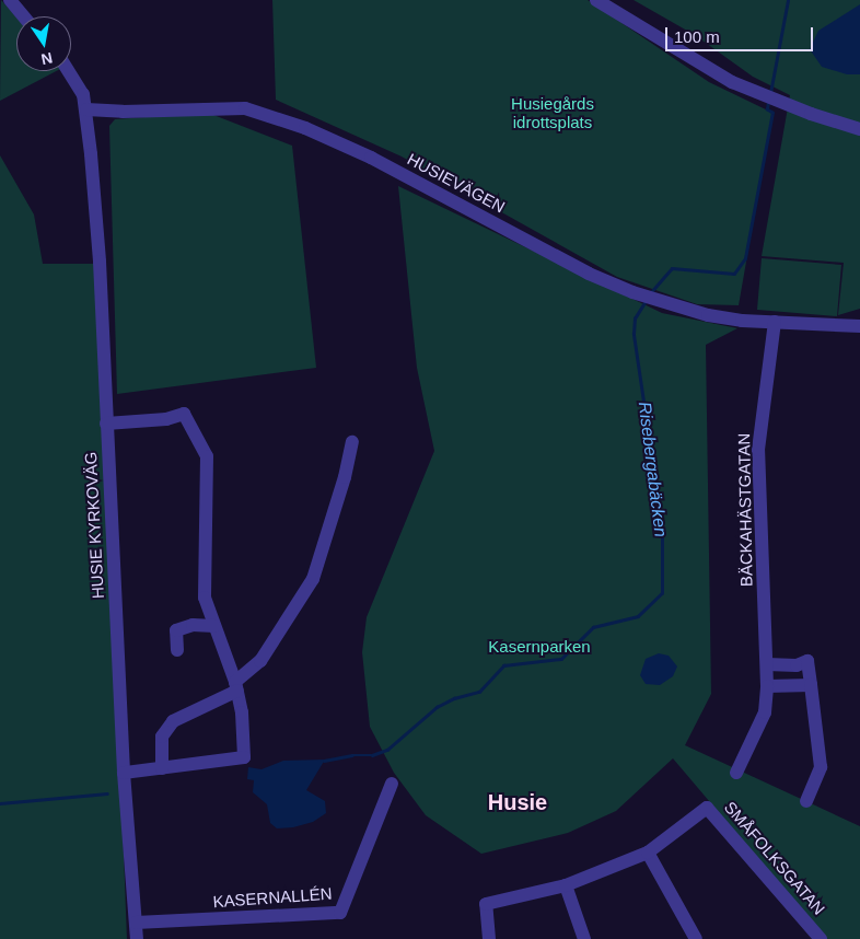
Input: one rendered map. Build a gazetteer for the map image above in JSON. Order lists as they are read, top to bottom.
{
  "streets": {
    "street": [
      "HUSIEVÄGEN",
      "BÄCKAHÄSTGATAN",
      "HUSIE KYRKOVÄG",
      "SMÅFOLKSGATAN",
      "KASERNALLÉN"
    ]
  },
  "crossings": [
    ["HUSIEVÄGEN", "BÄCKAHÄSTGATAN"],
    ["HUSIEVÄGEN", "HUSIE KYRKOVÄG"],
    ["HUSIE KYRKOVÄG", "KASERNALLÉN"]
  ],
  "districts": ["Husie"],
  "water": ["Risebergabäcken"],
  "parks": ["Husiegårds idrottsplats", "Kasernparken"],
  "scale_bar": "100 m",
  "north": "bottom"
}
